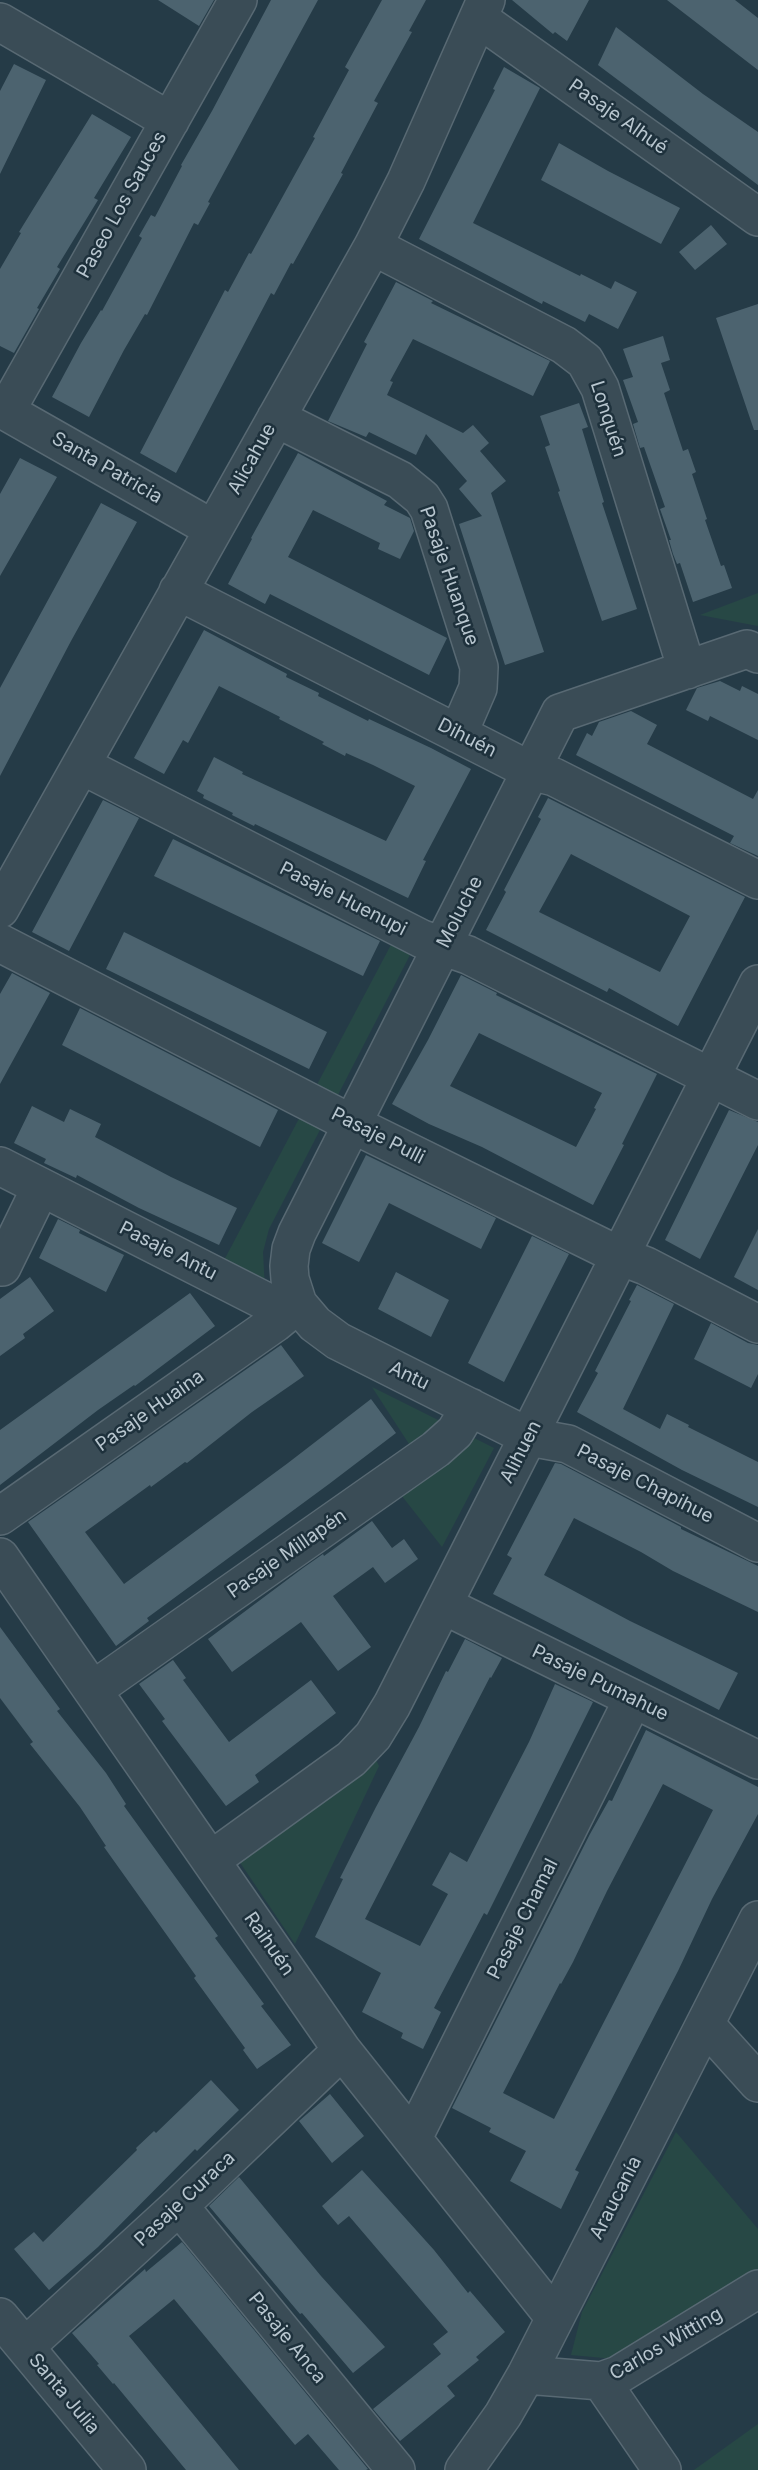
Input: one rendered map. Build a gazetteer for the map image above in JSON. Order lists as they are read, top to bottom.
{
  "streets": {
    "street": [
      "Pasaje Alhué",
      "Paseo Los Sauces",
      "Lonquén",
      "Alicahue",
      "Santa Patricia",
      "Pasaje Huanque",
      "Dihuén",
      "Pasaje Huenupi",
      "Moluche",
      "Pasaje Pulli",
      "Pasaje Antu",
      "Antu",
      "Pasaje Huaina",
      "Alihuen",
      "Pasaje Chapihue",
      "Pasaje Millapén",
      "Pasaje Pumahue",
      "Pasaje Chamal",
      "Raihuén",
      "Araucanía",
      "Pasaje Curaca",
      "Pasaje Anca",
      "Carlos Witting",
      "Santa Julia"
    ]
  },
  "crossings": [
    ["Pasaje Alhué", "Alicahue"],
    ["Paseo Los Sauces", "Santa Patricia"],
    ["Lonquén", "Alicahue"],
    ["Lonquén", "Moluche"],
    ["Alicahue", "Santa Patricia"],
    ["Alicahue", "Pasaje Huanque"],
    ["Alicahue", "Dihuén"],
    ["Alicahue", "Pasaje Huenupi"],
    ["Pasaje Huanque", "Dihuén"],
    ["Dihuén", "Moluche"],
    ["Pasaje Huenupi", "Moluche"],
    ["Pasaje Huenupi", "Alihuen"],
    ["Moluche", "Pasaje Pulli"],
    ["Moluche", "Pasaje Antu"],
    ["Moluche", "Antu"],
    ["Moluche", "Pasaje Huaina"],
    ["Pasaje Pulli", "Alihuen"],
    ["Pasaje Antu", "Antu"],
    ["Pasaje Antu", "Pasaje Huaina"],
    ["Antu", "Pasaje Huaina"],
    ["Antu", "Alihuen"],
    ["Antu", "Pasaje Chapihue"],
    ["Antu", "Pasaje Millapén"],
    ["Alihuen", "Pasaje Chapihue"],
    ["Alihuen", "Pasaje Pumahue"],
    ["Alihuen", "Raihuén"],
    ["Pasaje Millapén", "Raihuén"],
    ["Pasaje Pumahue", "Pasaje Chamal"],
    ["Pasaje Chamal", "Raihuén"],
    ["Raihuén", "Araucanía"],
    ["Raihuén", "Pasaje Curaca"],
    ["Araucanía", "Carlos Witting"],
    ["Pasaje Curaca", "Pasaje Anca"],
    ["Pasaje Curaca", "Santa Julia"]
  ]
}
